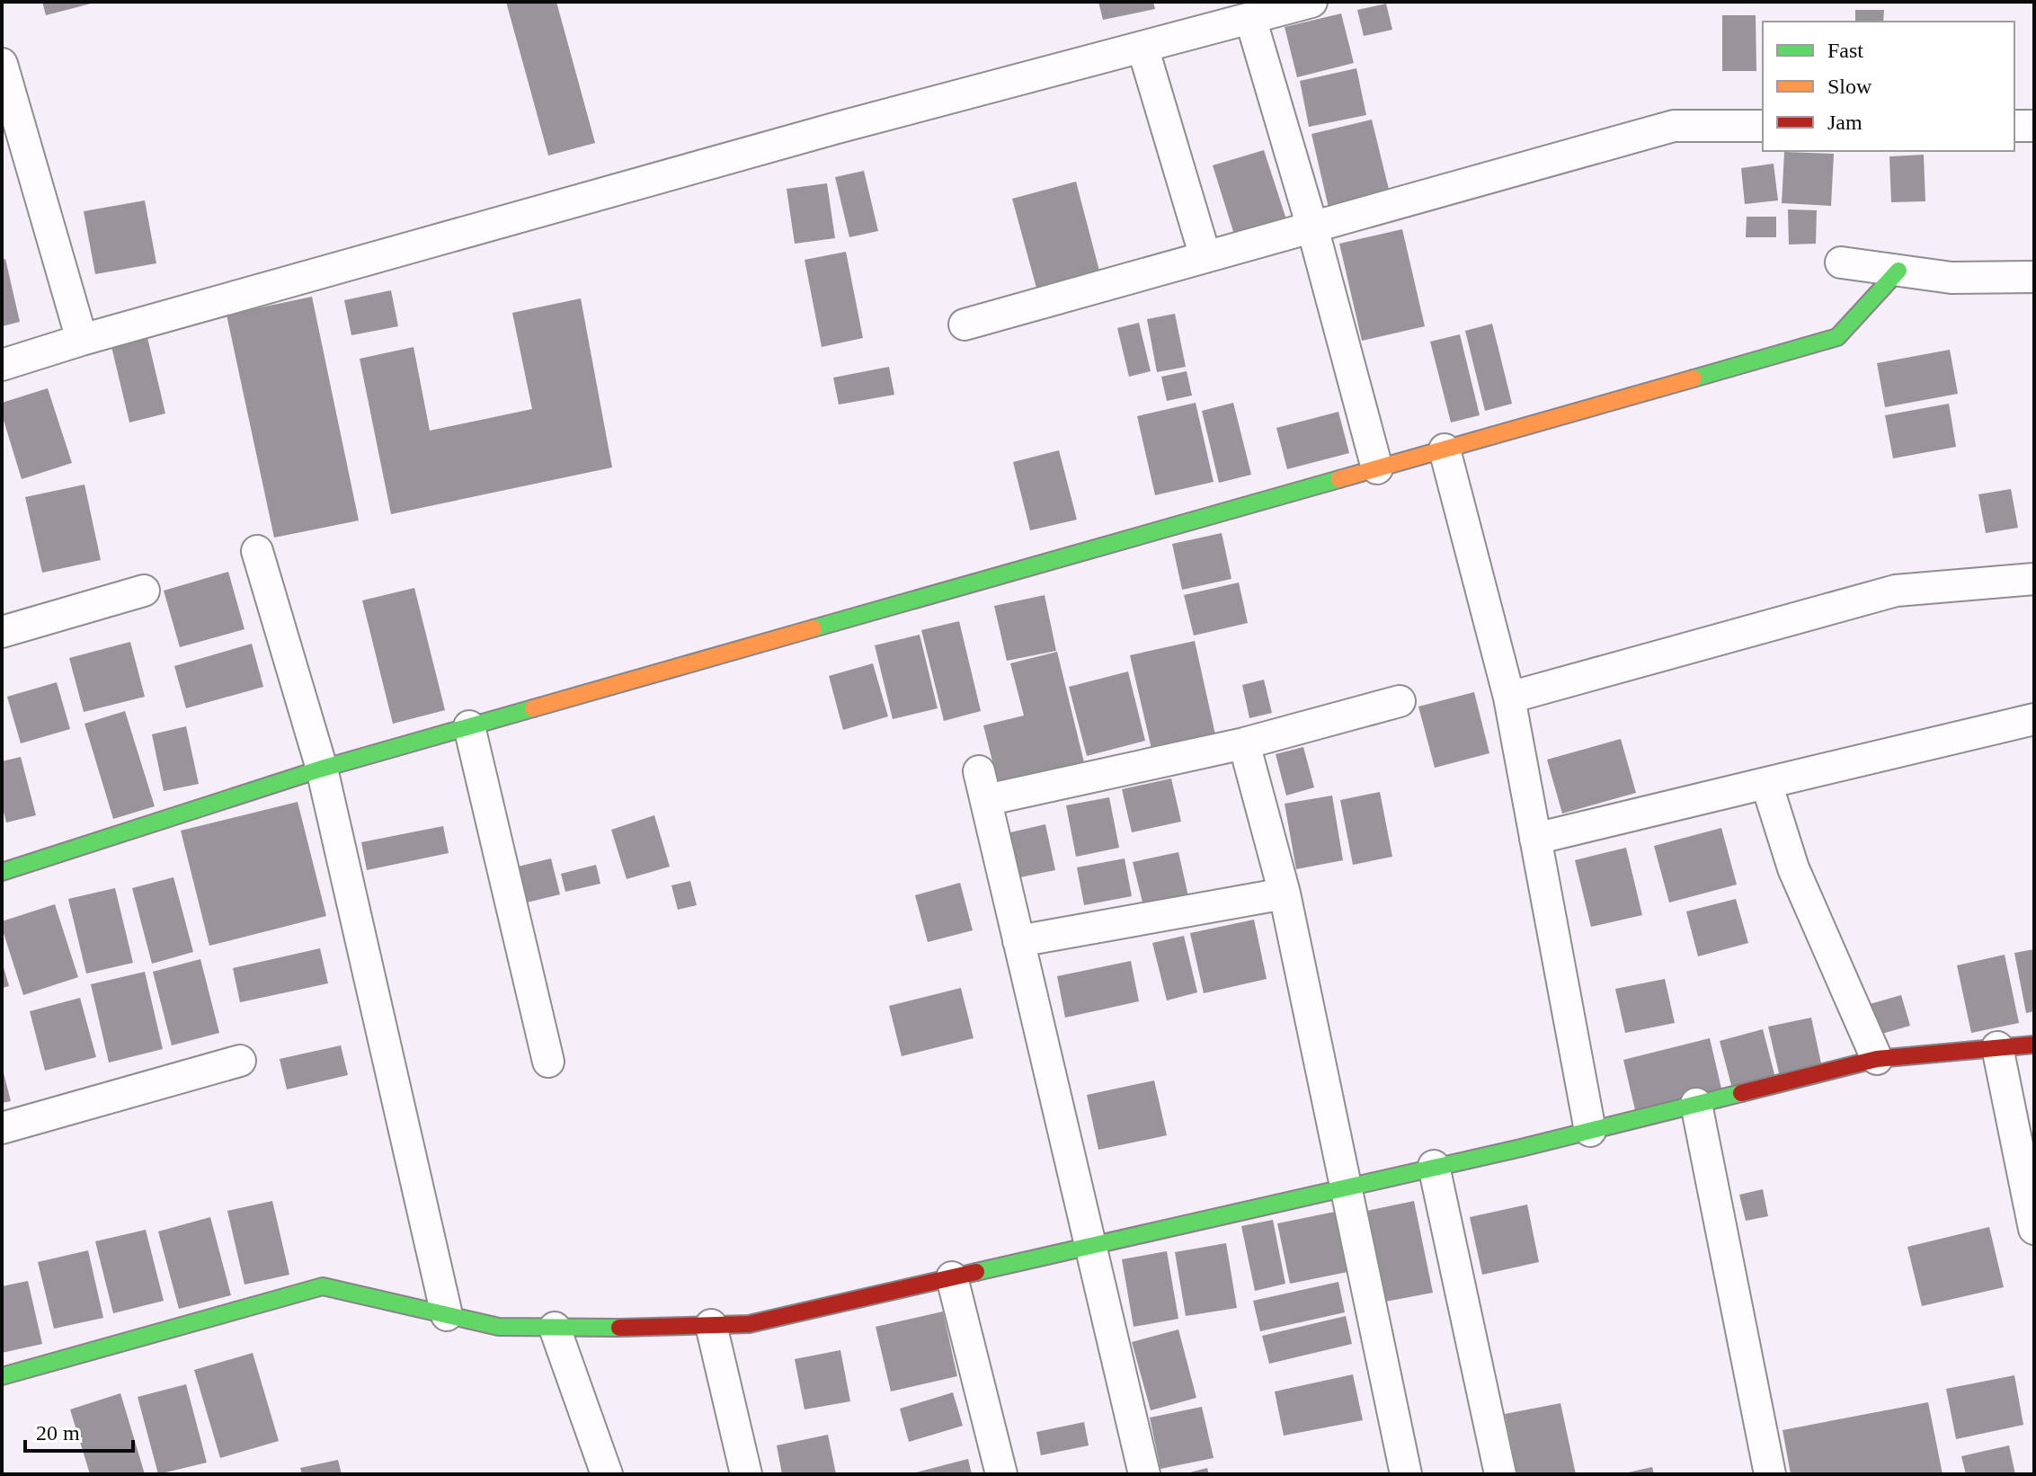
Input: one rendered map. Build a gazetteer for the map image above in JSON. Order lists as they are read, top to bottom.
{
  "legend": ["Fast", "Slow", "Jam"],
  "scale_bar": "20 m"
}
